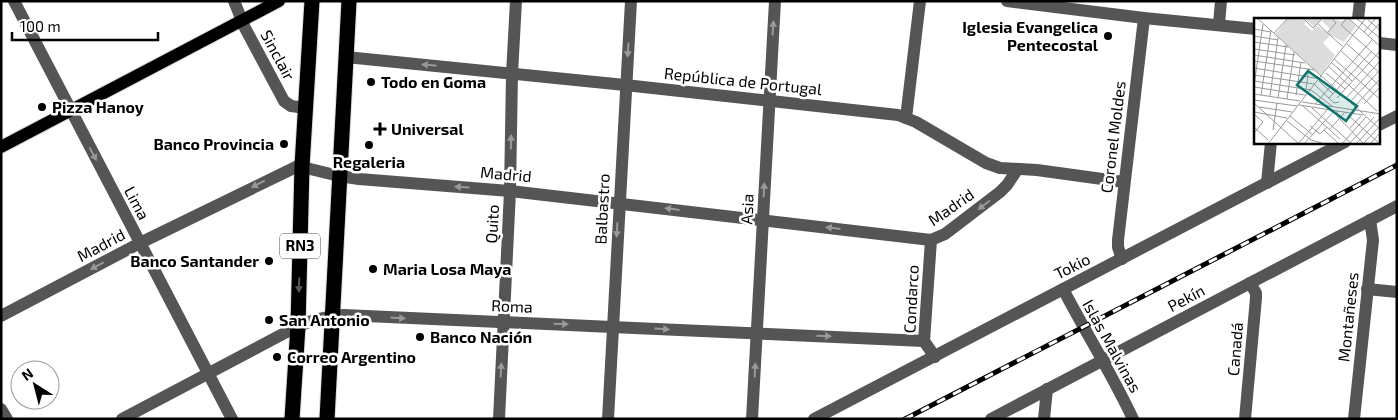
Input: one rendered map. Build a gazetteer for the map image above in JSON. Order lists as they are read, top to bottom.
{
  "streets": {
    "highway": ["RN3"],
    "street": [
      "Sinclair",
      "República de Portugal",
      "Coronel Moldes",
      "Madrid",
      "Lima",
      "Balbastro",
      "Asia",
      "Quito",
      "Tokio",
      "Pekín",
      "Condarco",
      "Roma",
      "Montañeses",
      "Islas Malvinas",
      "Canadá"
    ]
  },
  "crossings": [
    ["Sinclair", "RN3"],
    ["República de Portugal", "Coronel Moldes"],
    ["República de Portugal", "Madrid"],
    ["República de Portugal", "Balbastro"],
    ["República de Portugal", "Asia"],
    ["República de Portugal", "Quito"],
    ["República de Portugal", "RN3"],
    ["Coronel Moldes", "Tokio"],
    ["Madrid", "Lima"],
    ["Madrid", "Balbastro"],
    ["Madrid", "Asia"],
    ["Madrid", "Quito"],
    ["Madrid", "RN3"],
    ["Madrid", "Condarco"],
    ["Lima", "Roma"],
    ["Balbastro", "Roma"],
    ["Asia", "Roma"],
    ["Quito", "Roma"],
    ["RN3", "Roma"],
    ["Tokio", "Condarco"],
    ["Tokio", "Islas Malvinas"],
    ["Pekín", "Montañeses"],
    ["Pekín", "Islas Malvinas"],
    ["Pekín", "Canadá"],
    ["Condarco", "Roma"]
  ],
  "one_way": [
    "Madrid",
    "Balbastro",
    "Asia",
    "Quito",
    "Roma"
  ],
  "places": {
    "other": [
      "Iglesia Evangelica Pentecostal",
      "Todo en Goma",
      "Pizza Hanoy",
      "Banco Provincia",
      "Regaleria",
      "Banco Santander",
      "Maria Losa Maya",
      "San Antonio",
      "Banco Nación",
      "Correo Argentino"
    ],
    "health": ["Universal"]
  },
  "scale_bar": "100 m",
  "north": "top left"
}
